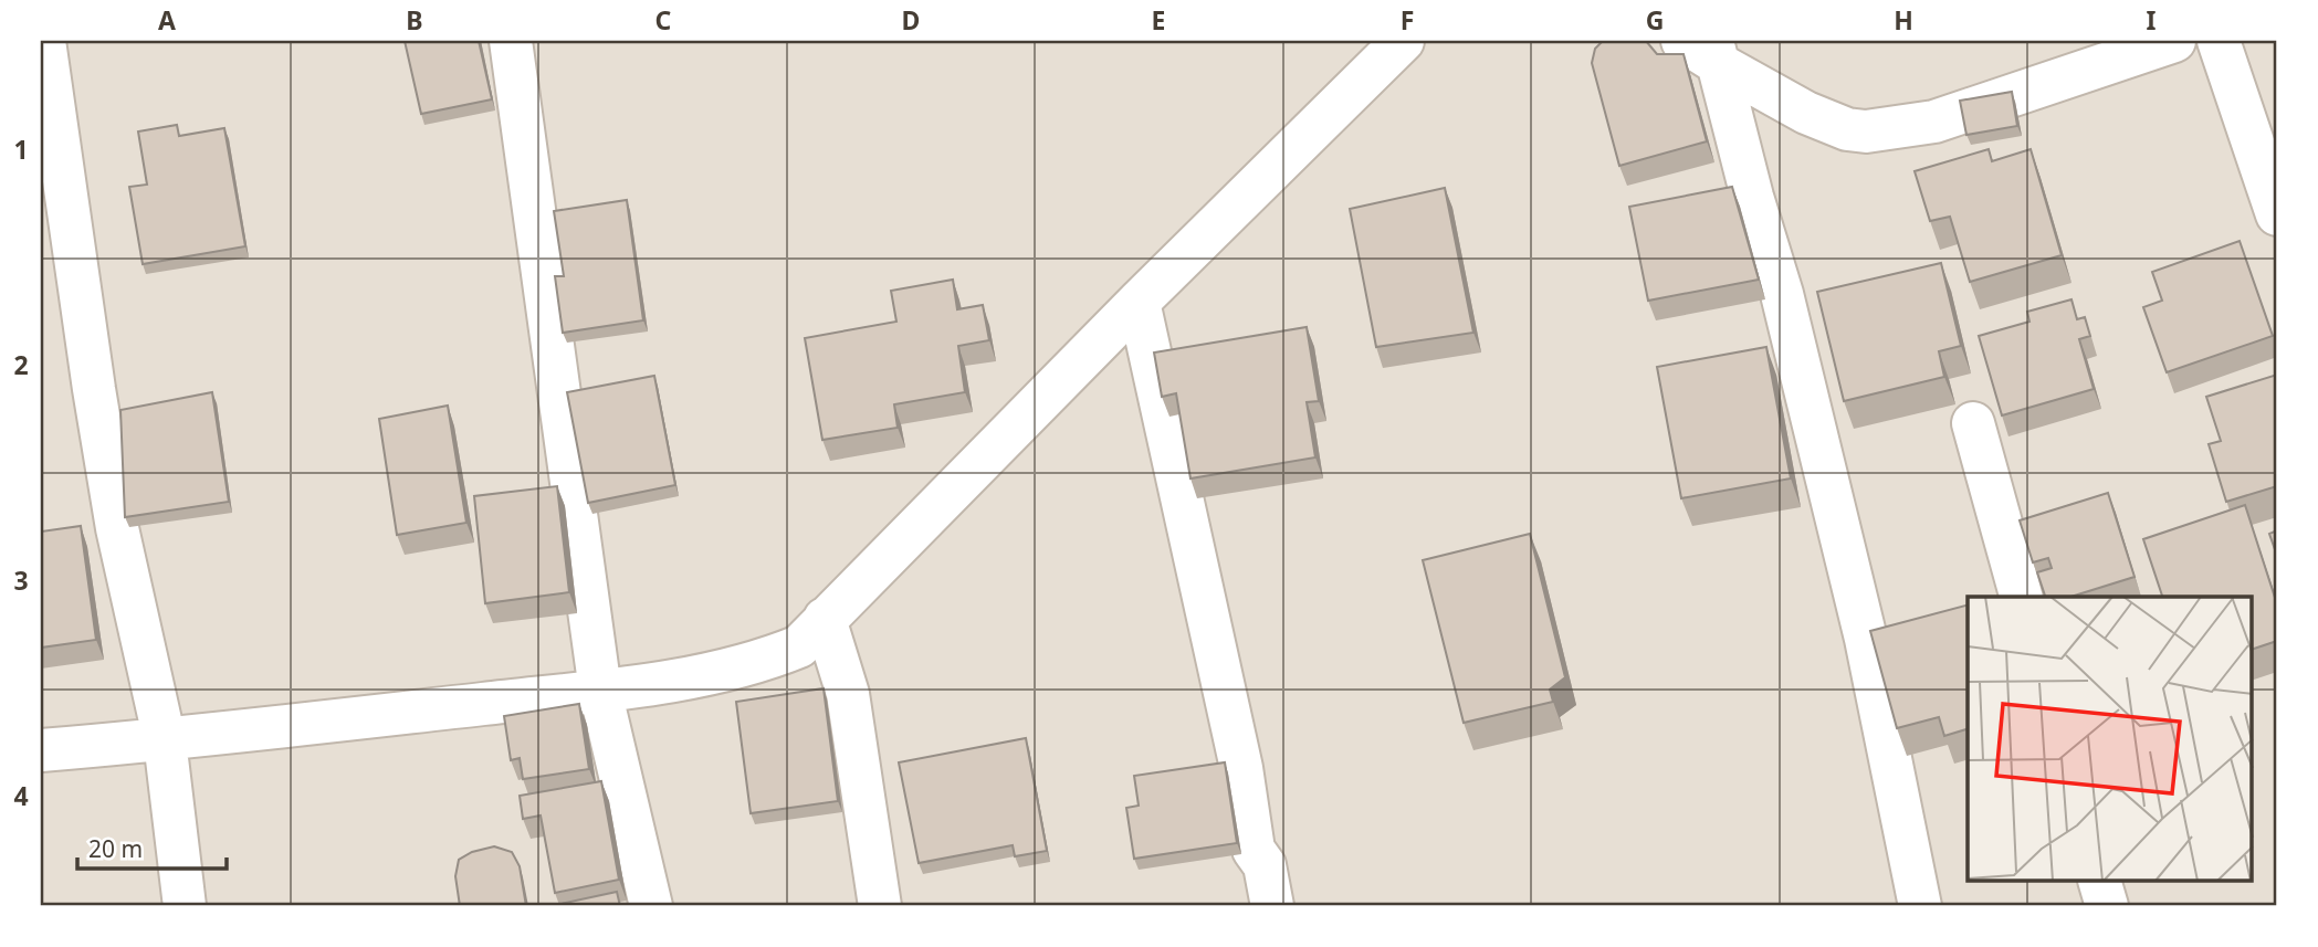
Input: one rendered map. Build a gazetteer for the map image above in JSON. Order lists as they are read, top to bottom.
{
  "scale_bar": "20 m",
  "grid": {
    "columns": [
      "A",
      "B",
      "C",
      "D",
      "E",
      "F",
      "G",
      "H",
      "I"
    ],
    "rows": [
      "1",
      "2",
      "3",
      "4"
    ]
  }
}
